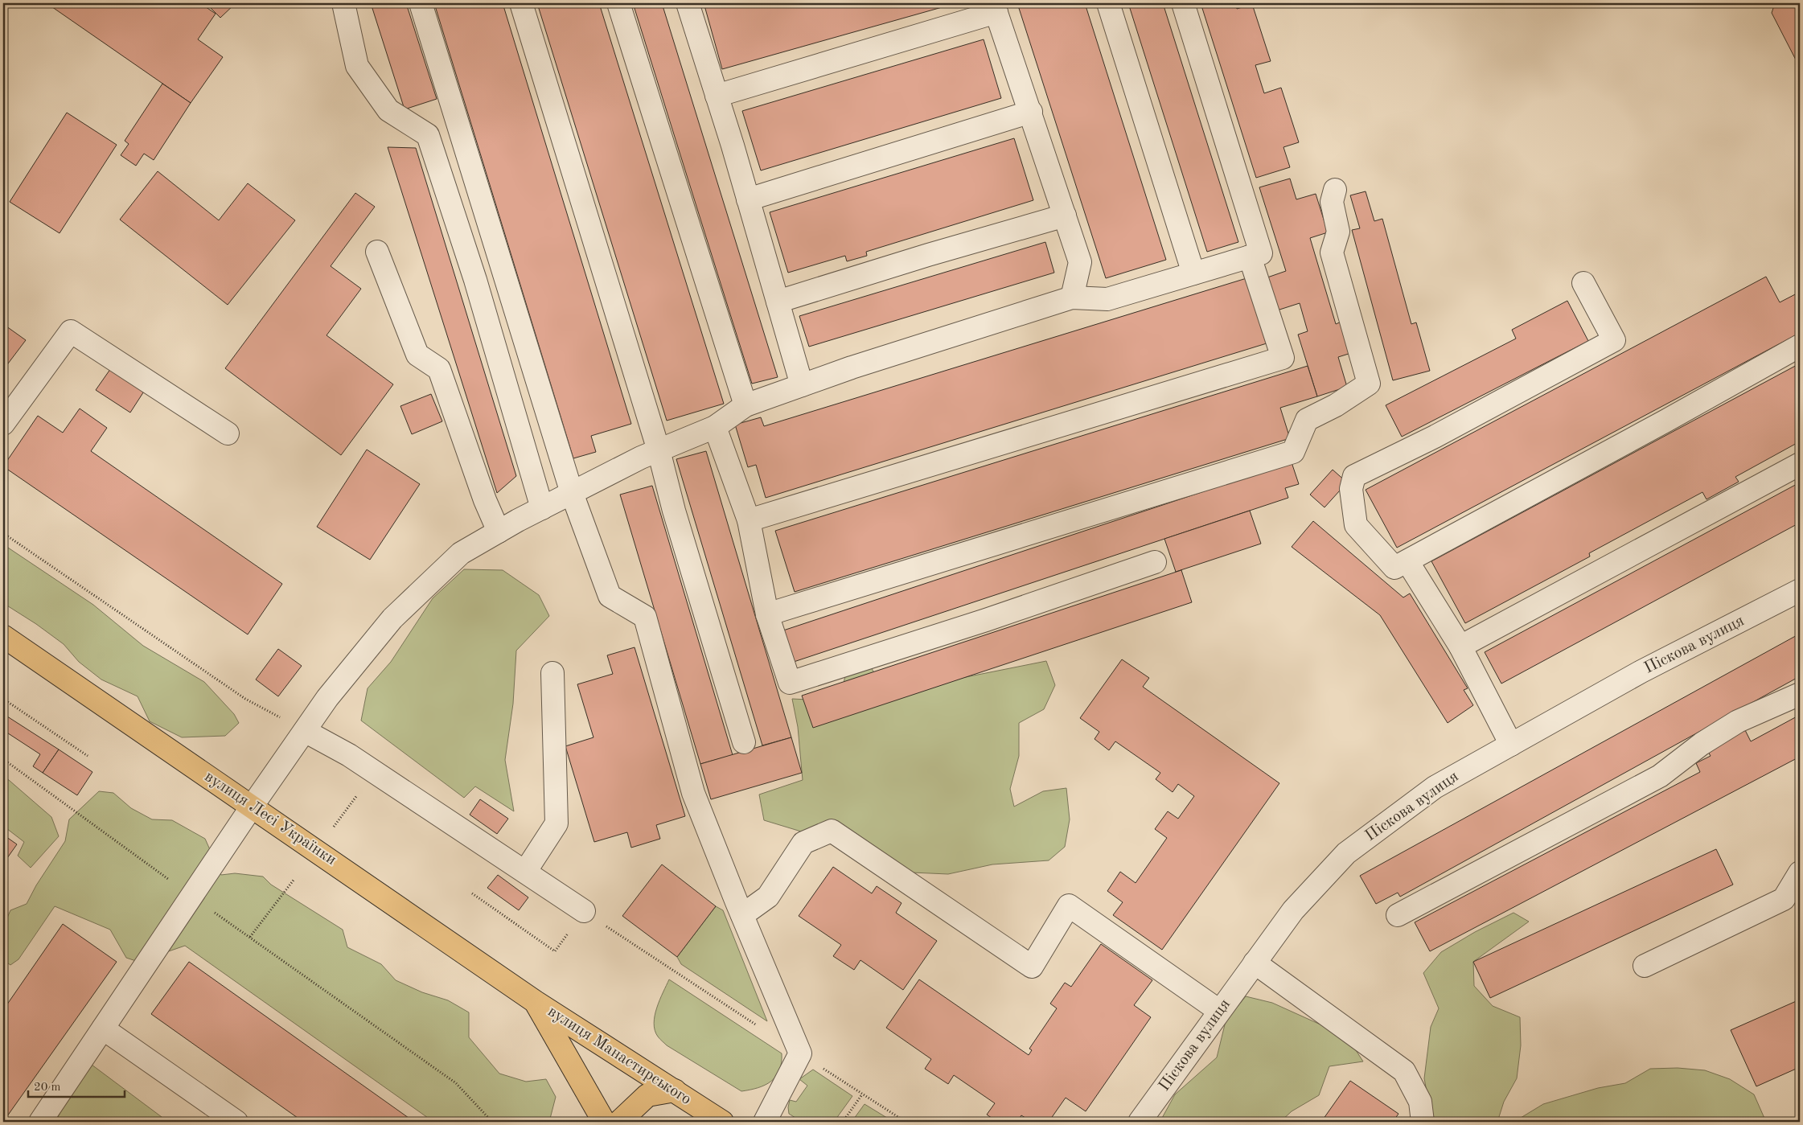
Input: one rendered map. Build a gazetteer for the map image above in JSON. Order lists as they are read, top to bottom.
{
  "streets": {
    "main road": ["вулиця Лесі Українки", "вулиця Манастирського"],
    "street": ["Піскова вулиця"]
  },
  "crossings": [
    ["вулиця Лесі Українки", "вулиця Манастирського"]
  ],
  "scale_bar": "20 m"
}
